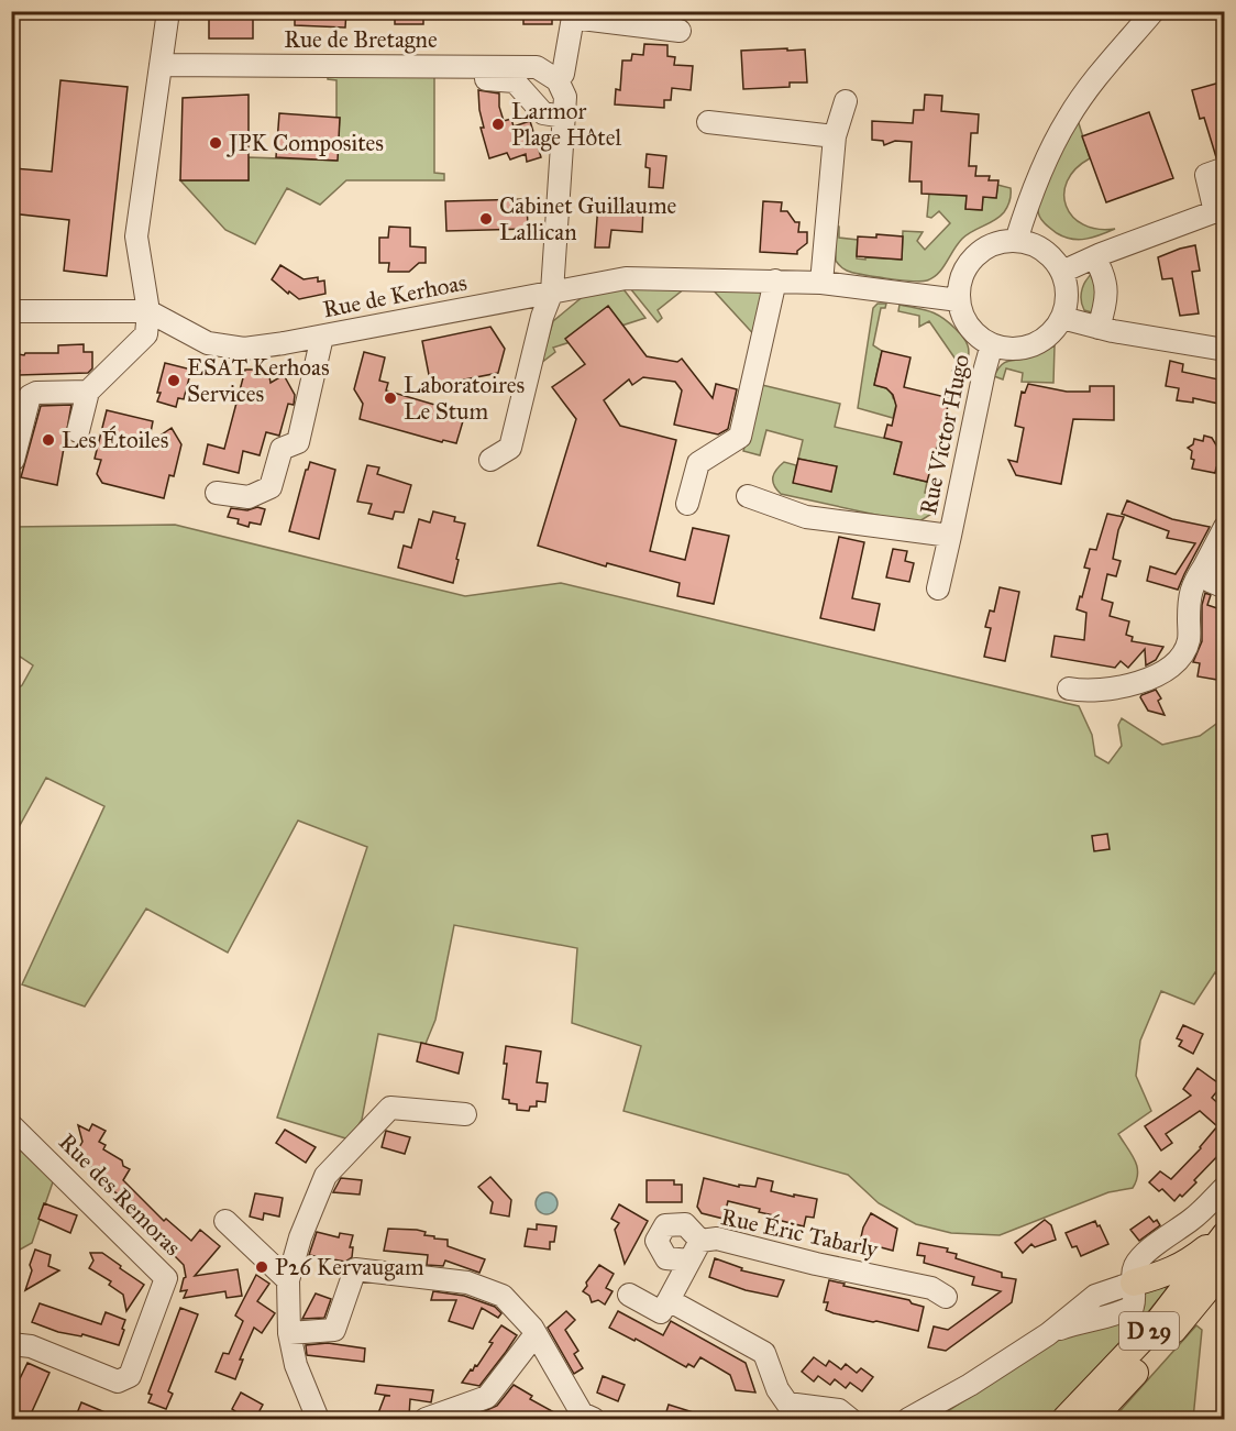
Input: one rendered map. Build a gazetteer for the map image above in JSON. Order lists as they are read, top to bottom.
{
  "streets": {
    "main road": ["D 29"],
    "street": [
      "Rue de Bretagne",
      "Rue de Kerhoas",
      "Rue Victor Hugo",
      "Rue des Remoras",
      "Rue Éric Tabarly"
    ]
  },
  "crossings": [
    ["Rue de Kerhoas", "Rue Victor Hugo"]
  ],
  "places": [
    "Larmor Plage Hôtel",
    "JPK Composites",
    "Cabinet Guillaume Lallican",
    "ESAT Kerhoas Services",
    "Laboratoires Le Stum",
    "Les Étoiles",
    "P26 Kervaugam"
  ]
}
